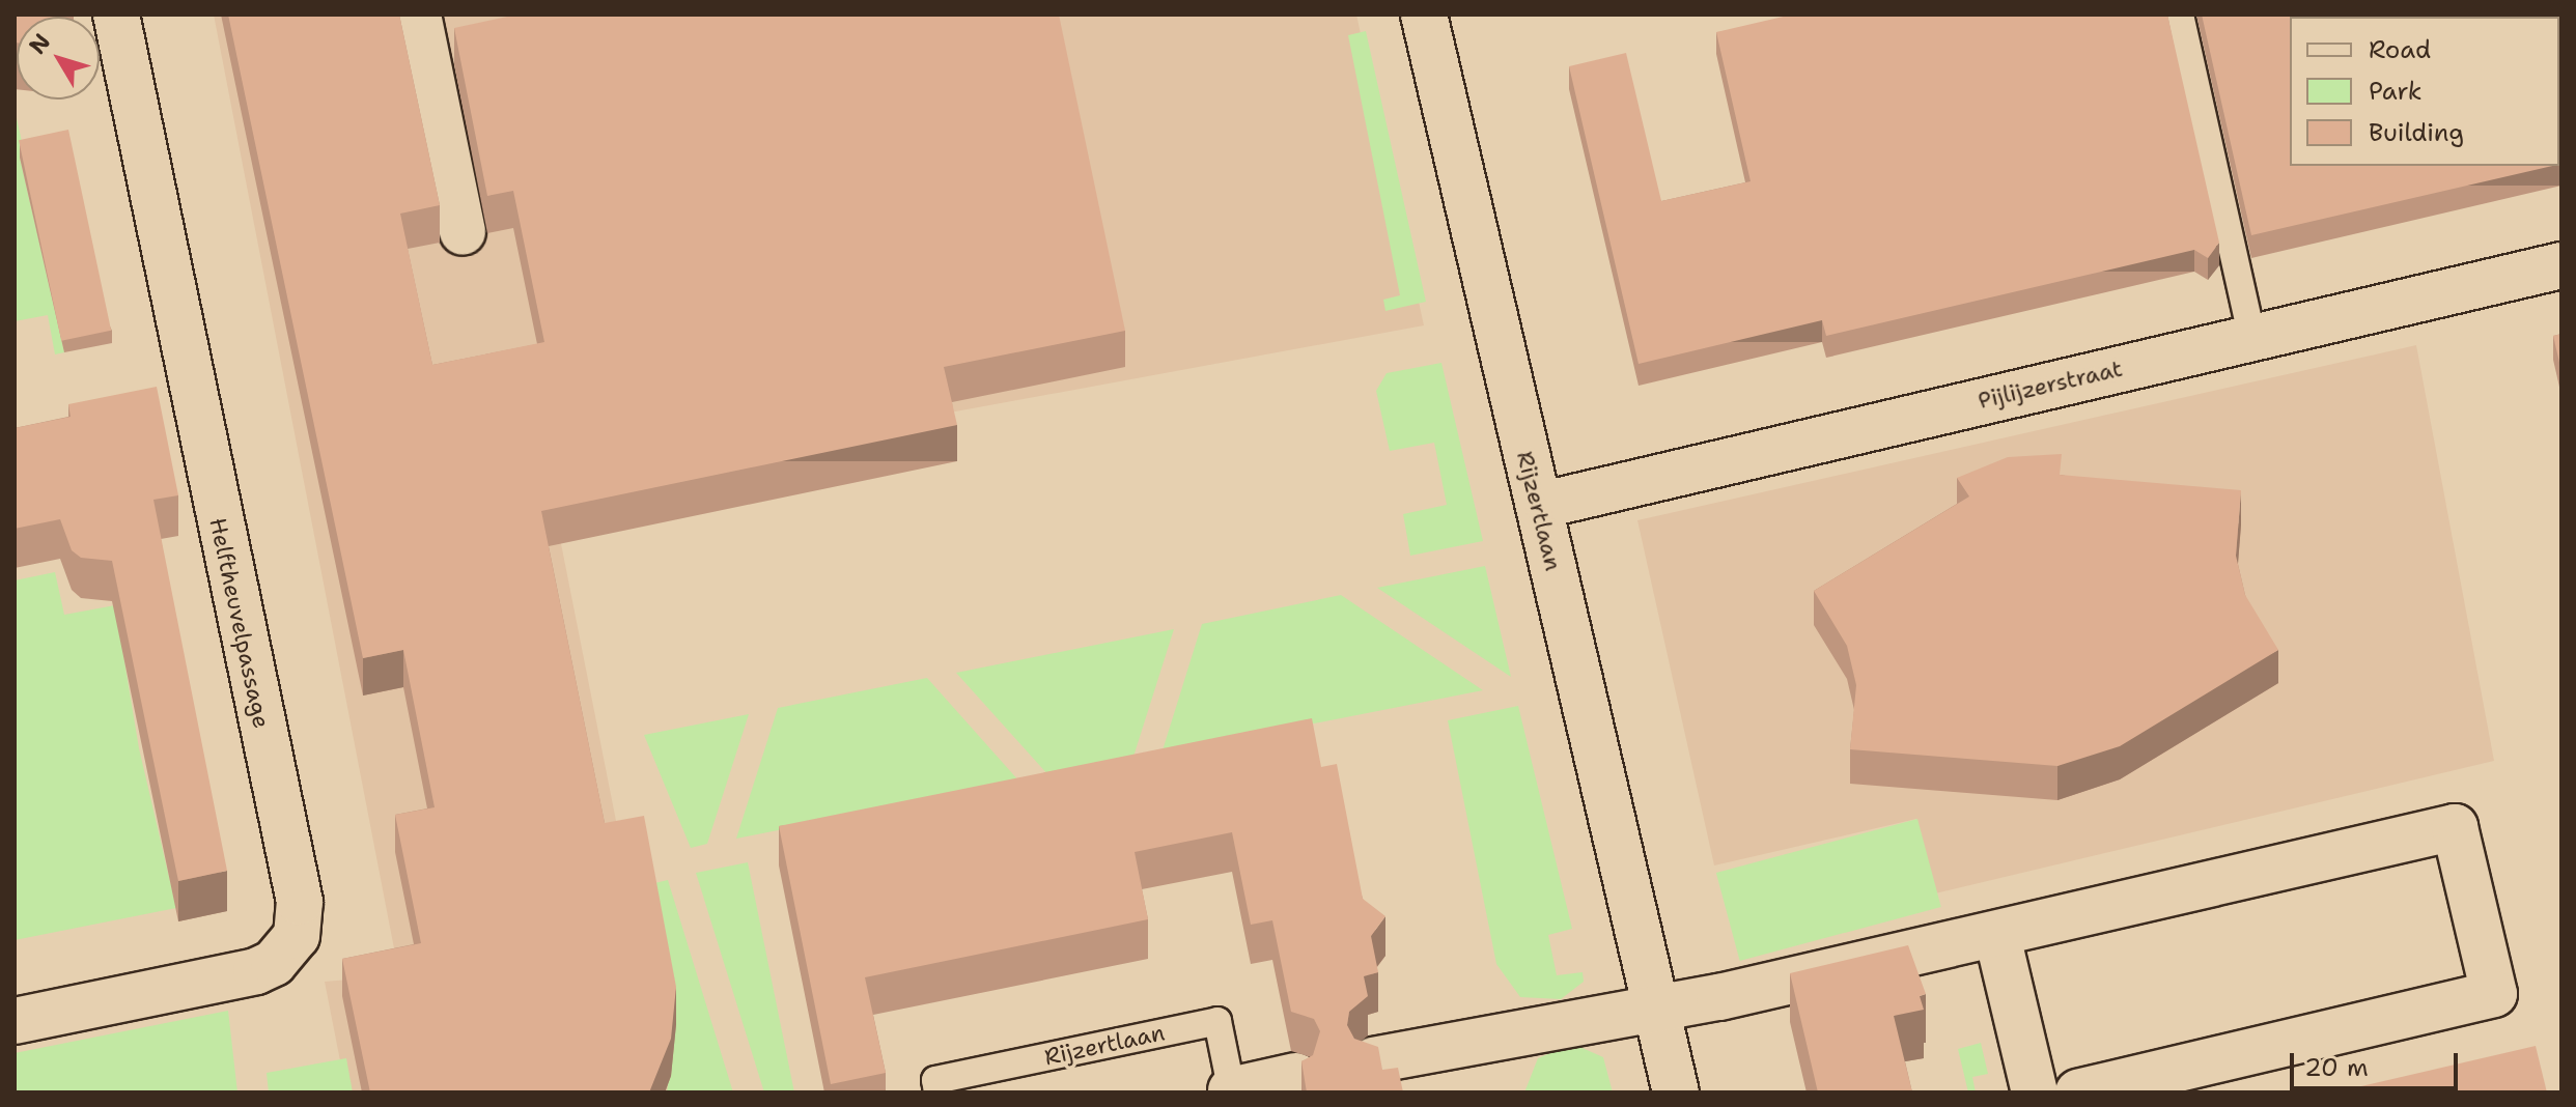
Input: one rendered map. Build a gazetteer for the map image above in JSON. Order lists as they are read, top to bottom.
{
  "streets": {
    "street": ["Pijlijzerstraat", "Rijzertlaan", "Helftheuvelpassage"]
  },
  "crossings": [
    ["Pijlijzerstraat", "Rijzertlaan"]
  ],
  "legend": ["Road", "Park", "Building"],
  "scale_bar": "20 m",
  "north": "top left"
}
